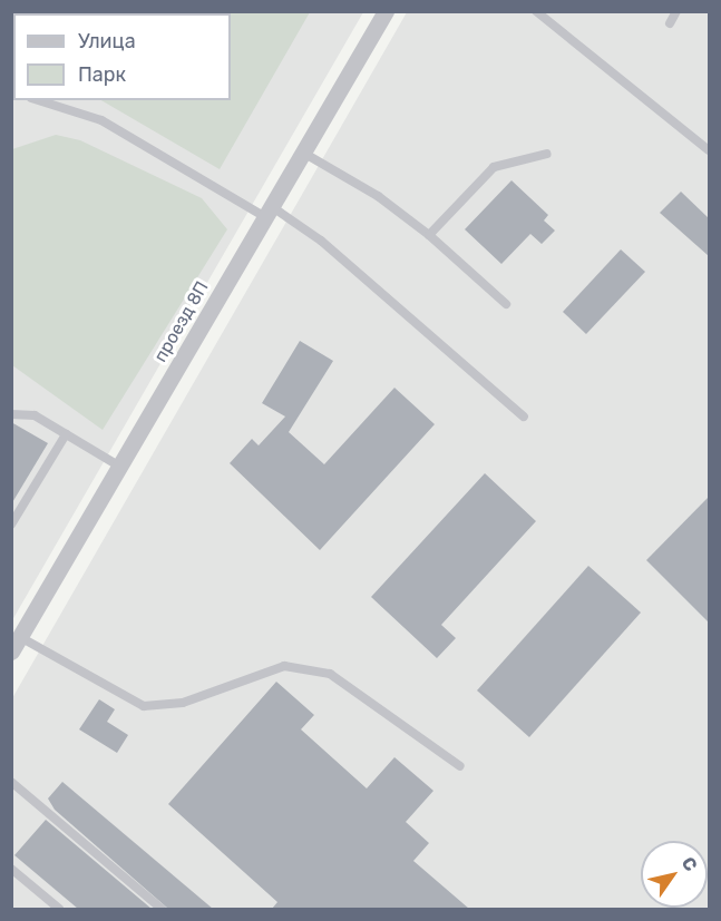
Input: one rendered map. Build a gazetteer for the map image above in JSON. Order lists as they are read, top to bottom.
{
  "streets": {
    "street": ["проезд 8П"]
  },
  "legend": ["Улица", "Парк"],
  "north": "top right"
}
